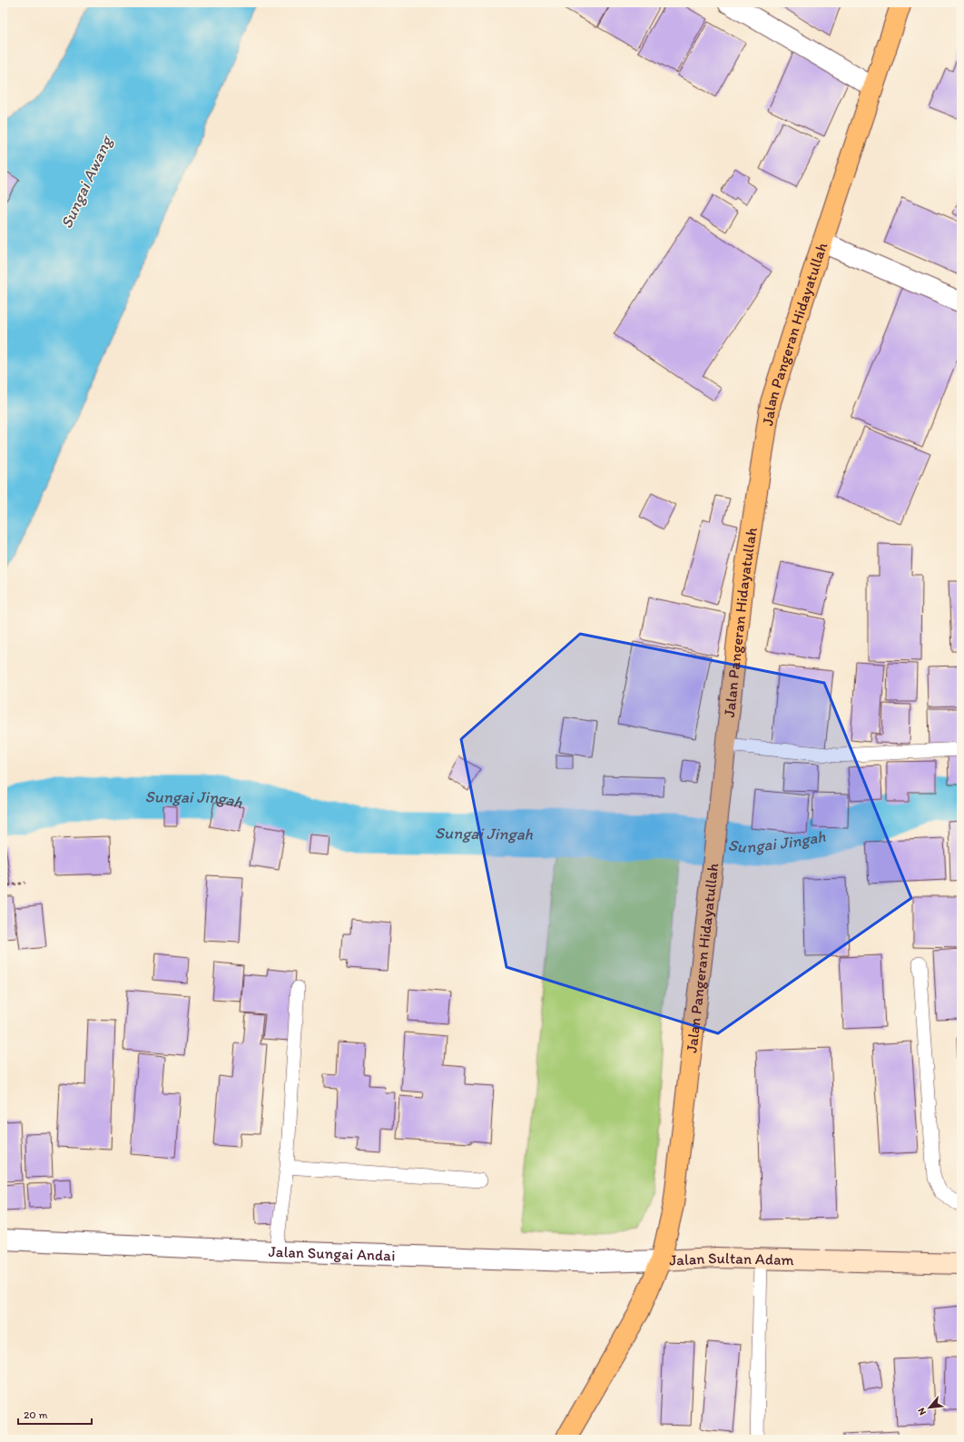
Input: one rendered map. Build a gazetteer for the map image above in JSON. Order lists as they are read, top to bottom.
{
  "streets": {
    "main road": ["Jalan Pangeran Hidayatullah", "Jalan Sultan Adam"],
    "street": ["Jalan Sungai Andai"]
  },
  "crossings": [
    ["Jalan Pangeran Hidayatullah", "Jalan Sungai Andai"],
    ["Jalan Pangeran Hidayatullah", "Jalan Sultan Adam"],
    ["Jalan Sungai Andai", "Jalan Sultan Adam"]
  ],
  "water": ["Sungai Awang", "Sungai Jingah"],
  "scale_bar": "20 m",
  "north": "bottom left"
}
